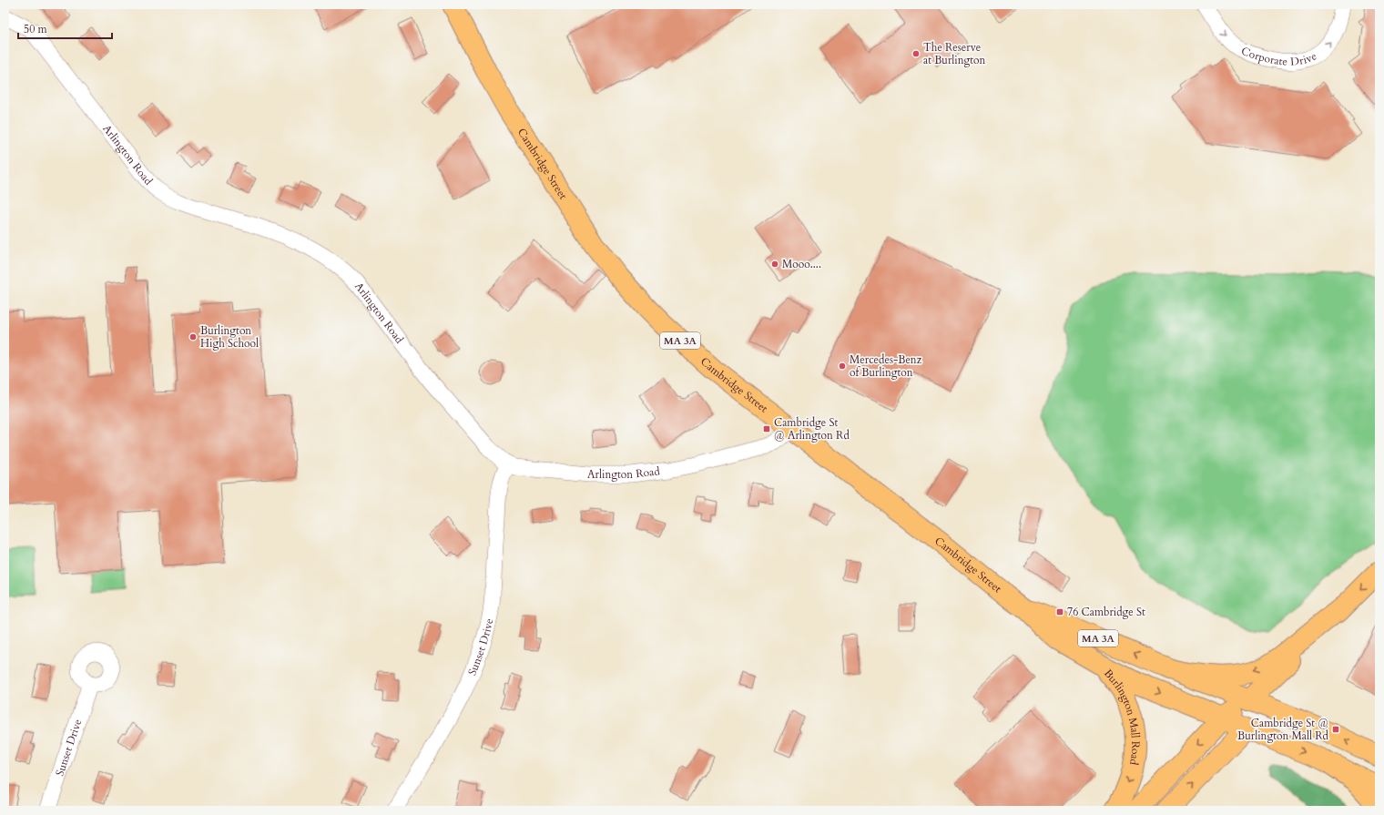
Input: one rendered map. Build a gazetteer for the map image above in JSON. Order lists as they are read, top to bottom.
{
  "streets": {
    "main road": ["Cambridge Street", "MA 3A", "Burlington Mall Road"],
    "street": ["Corporate Drive", "Arlington Road", "Sunset Drive"]
  },
  "crossings": [
    ["Arlington Road", "Cambridge Street"],
    ["Arlington Road", "Sunset Drive"],
    ["Cambridge Street", "Burlington Mall Road"]
  ],
  "one_way": ["Burlington Mall Road"],
  "places": {
    "other": [
      "The Reserve at Burlington",
      "Mooo....",
      "Burlington High School",
      "Mercedes-Benz of Burlington"
    ],
    "transit": ["Cambridge St @ Arlington Rd", "76 Cambridge St", "Cambridge St @ Burlington Mall Rd"]
  },
  "scale_bar": "50 m"
}
